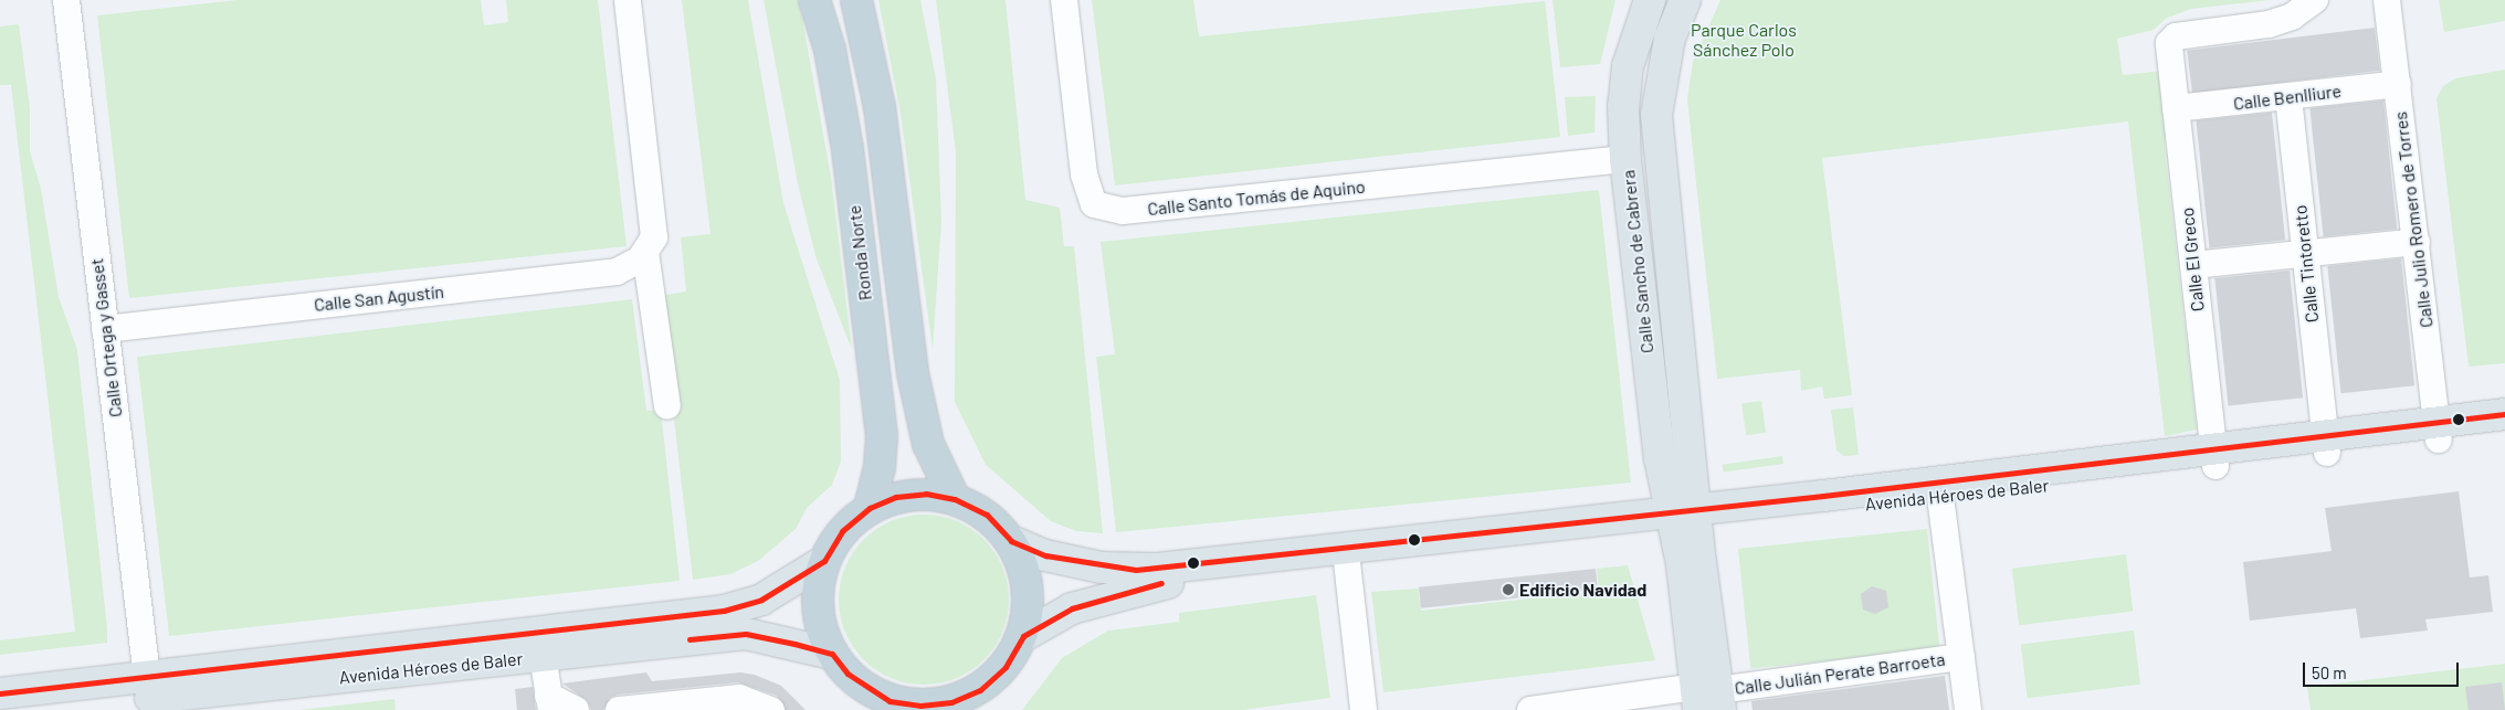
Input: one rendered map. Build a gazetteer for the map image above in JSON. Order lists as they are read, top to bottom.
{
  "streets": {
    "highway": ["Ronda Norte"],
    "main road": ["Calle Sancho de Cabrera", "Avenida Héroes de Baler"],
    "street": [
      "Calle Benlliure",
      "Calle Santo Tomás de Aquino",
      "Calle Julio Romero de Torres",
      "Calle El Greco",
      "Calle Tintoretto",
      "Calle San Agustín",
      "Calle Ortega y Gasset",
      "Calle Julián Perate Barroeta"
    ]
  },
  "crossings": [
    ["Calle Benlliure", "Calle Julio Romero de Torres"],
    ["Calle Benlliure", "Calle El Greco"],
    ["Calle Benlliure", "Calle Tintoretto"],
    ["Calle Santo Tomás de Aquino", "Calle Sancho de Cabrera"],
    ["Calle Julio Romero de Torres", "Avenida Héroes de Baler"],
    ["Calle El Greco", "Avenida Héroes de Baler"],
    ["Calle Sancho de Cabrera", "Avenida Héroes de Baler"],
    ["Calle Tintoretto", "Avenida Héroes de Baler"],
    ["Calle San Agustín", "Calle Ortega y Gasset"],
    ["Calle Ortega y Gasset", "Avenida Héroes de Baler"]
  ],
  "parks": ["Parque Carlos Sánchez Polo"],
  "places": ["Edificio Navidad"],
  "scale_bar": "50 m"
}
